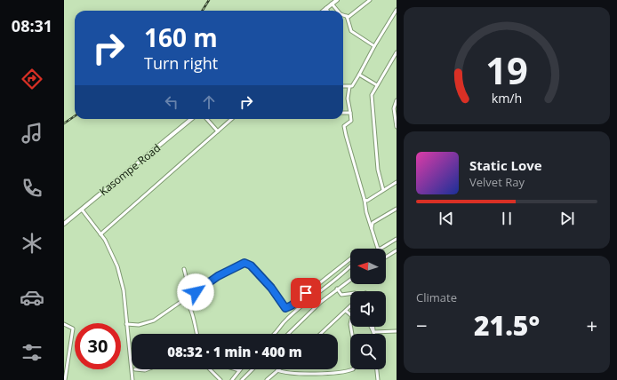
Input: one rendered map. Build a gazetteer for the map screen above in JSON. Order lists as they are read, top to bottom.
{
  "streets": {
    "street": ["Kasompe Road"]
  },
  "north": "left",
  "page": {
    "tabs": "08:31",
    "turn": ["160 m", "Turn right"],
    "song": ["Static Love", "Velvet Ray"],
    "tile": "Climate",
    "heat": ["−", "21.5°", "+"],
    "limit": "30",
    "trip": "08:32 · 1 min · 400 m",
    "gauge": ["19", "km/h"]
  }
}
